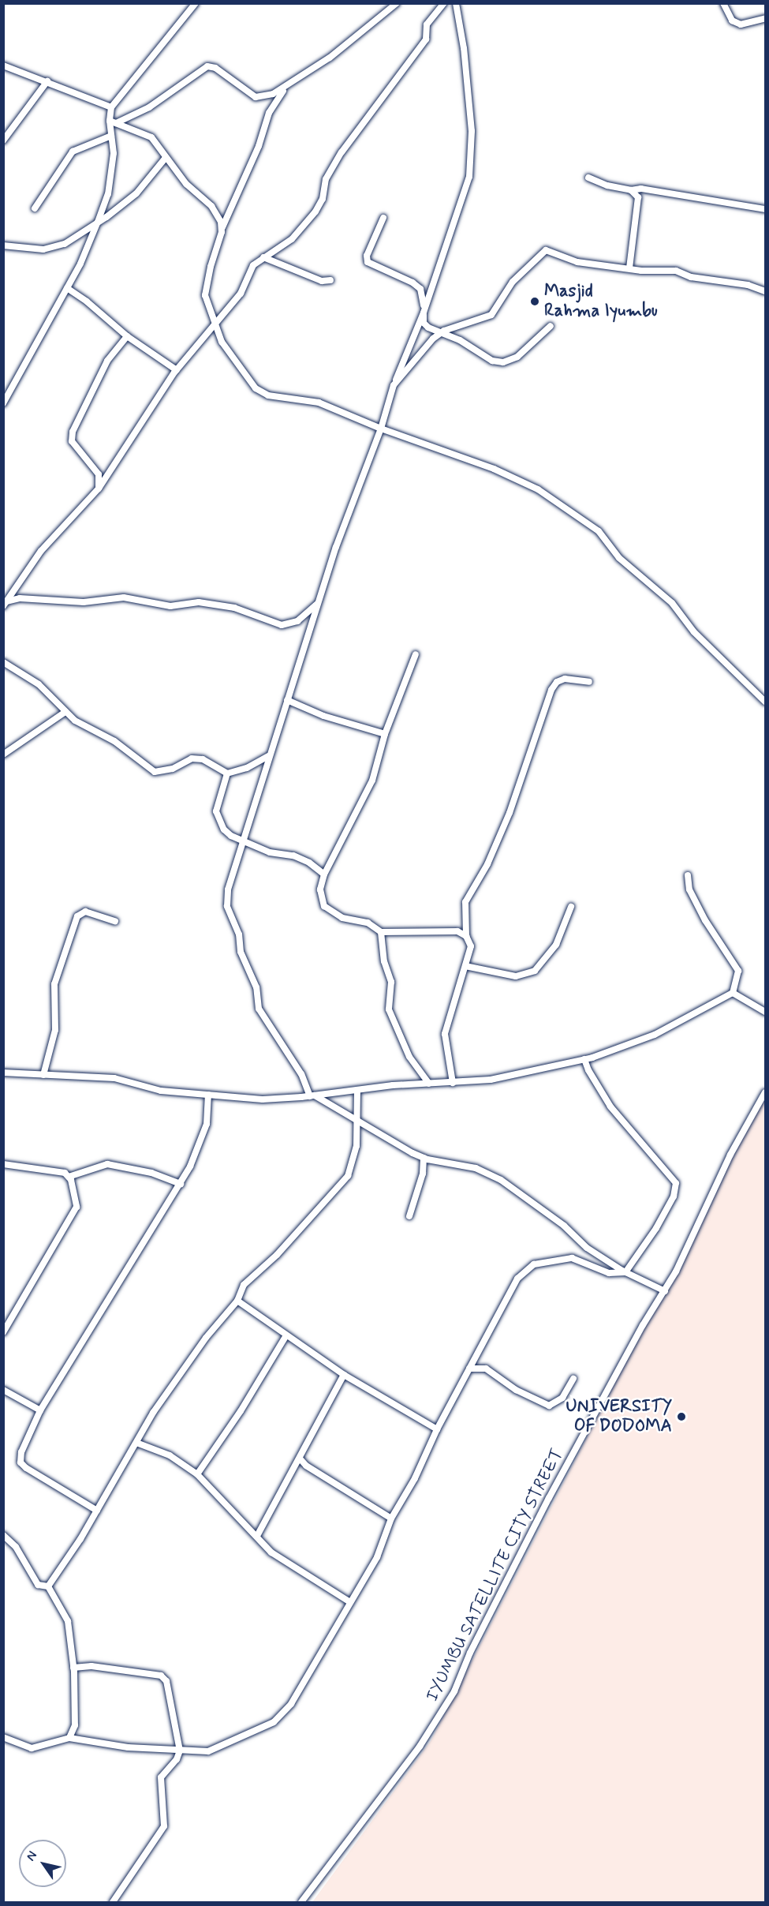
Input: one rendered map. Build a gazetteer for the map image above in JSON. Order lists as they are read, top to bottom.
{
  "streets": {
    "street": ["IYUMBU SATELLITE CITY STREET"]
  },
  "places": ["Masjid Rahma Iyumbu", "UNIVERSITY OF DODOMA"],
  "north": "top left"
}
